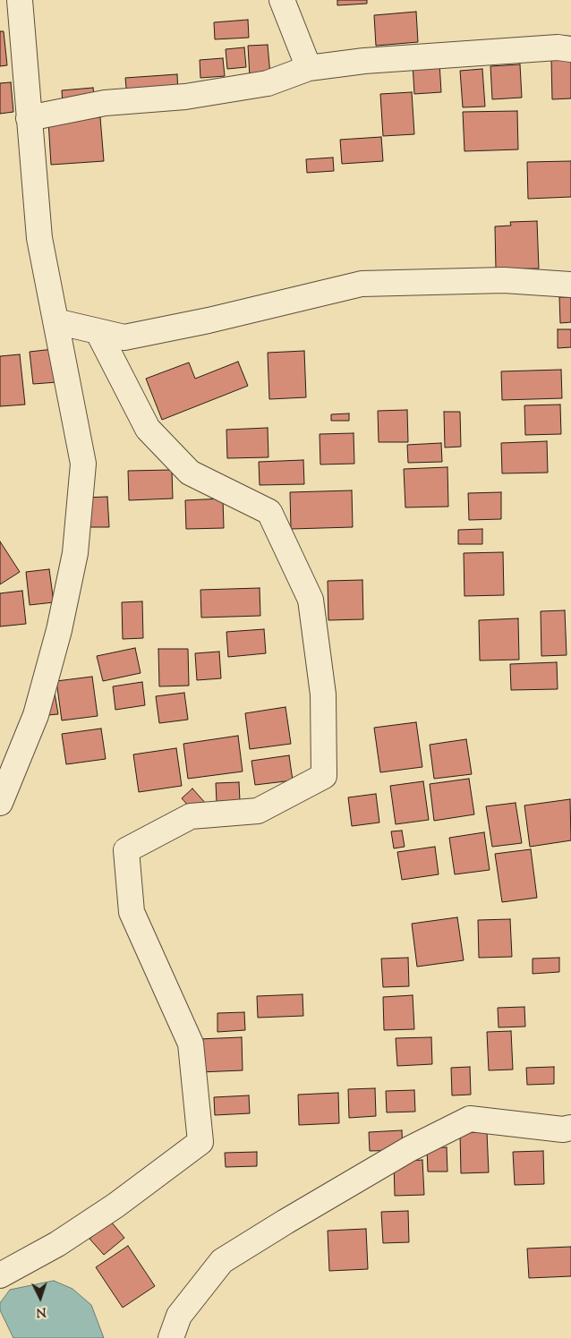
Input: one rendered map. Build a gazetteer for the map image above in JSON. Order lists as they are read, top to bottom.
{
  "north": "bottom"
}
